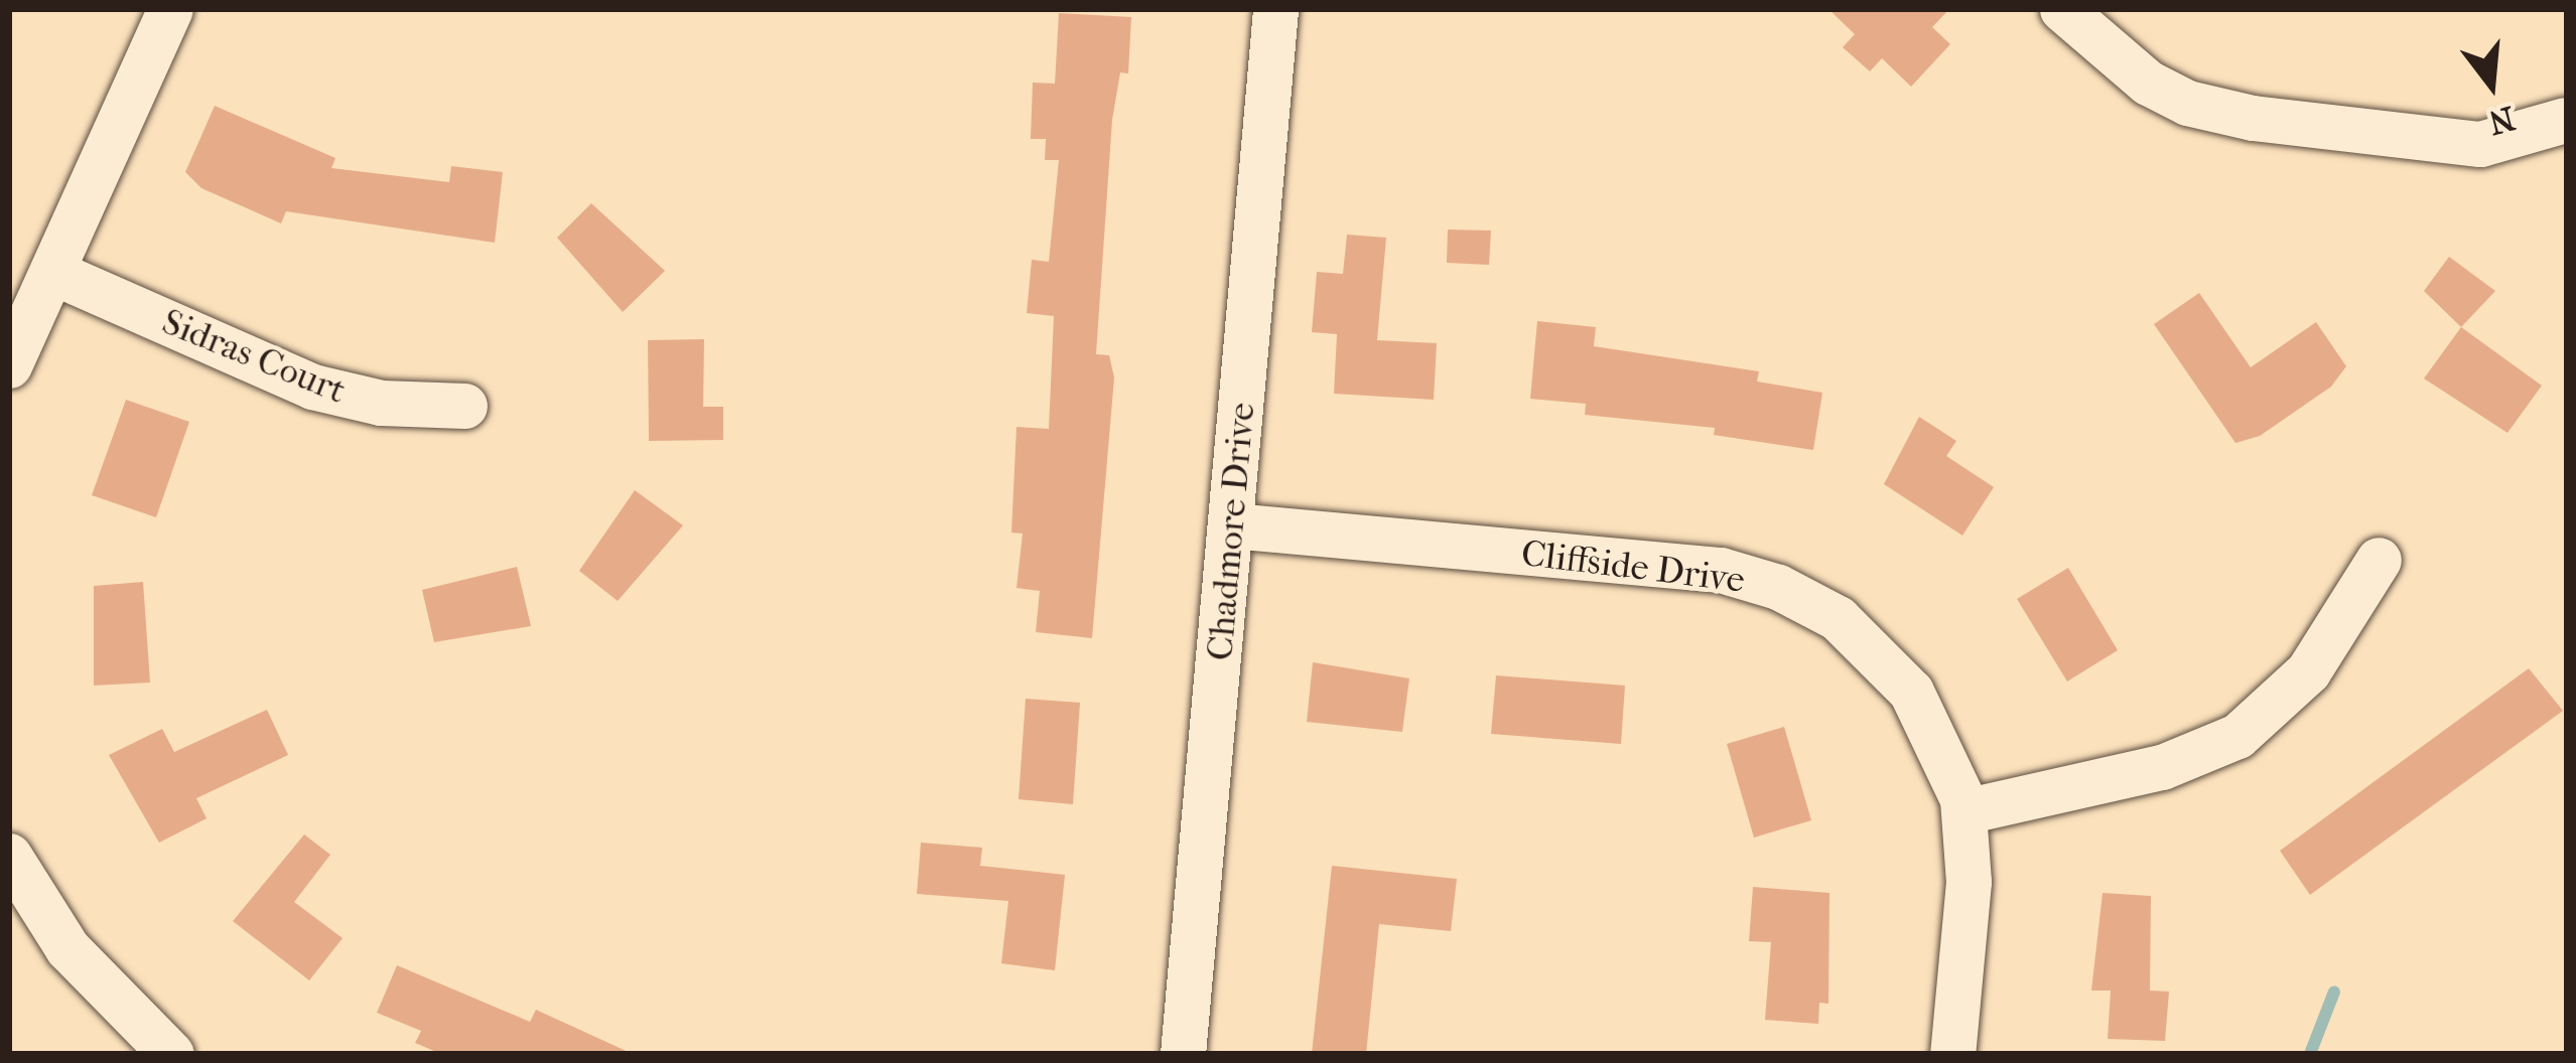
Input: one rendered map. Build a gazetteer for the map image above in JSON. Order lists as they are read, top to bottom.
{
  "streets": {
    "street": ["Sidras Court", "Chadmore Drive", "Cliffside Drive"]
  },
  "crossings": [
    ["Chadmore Drive", "Cliffside Drive"]
  ],
  "north": "bottom"
}
